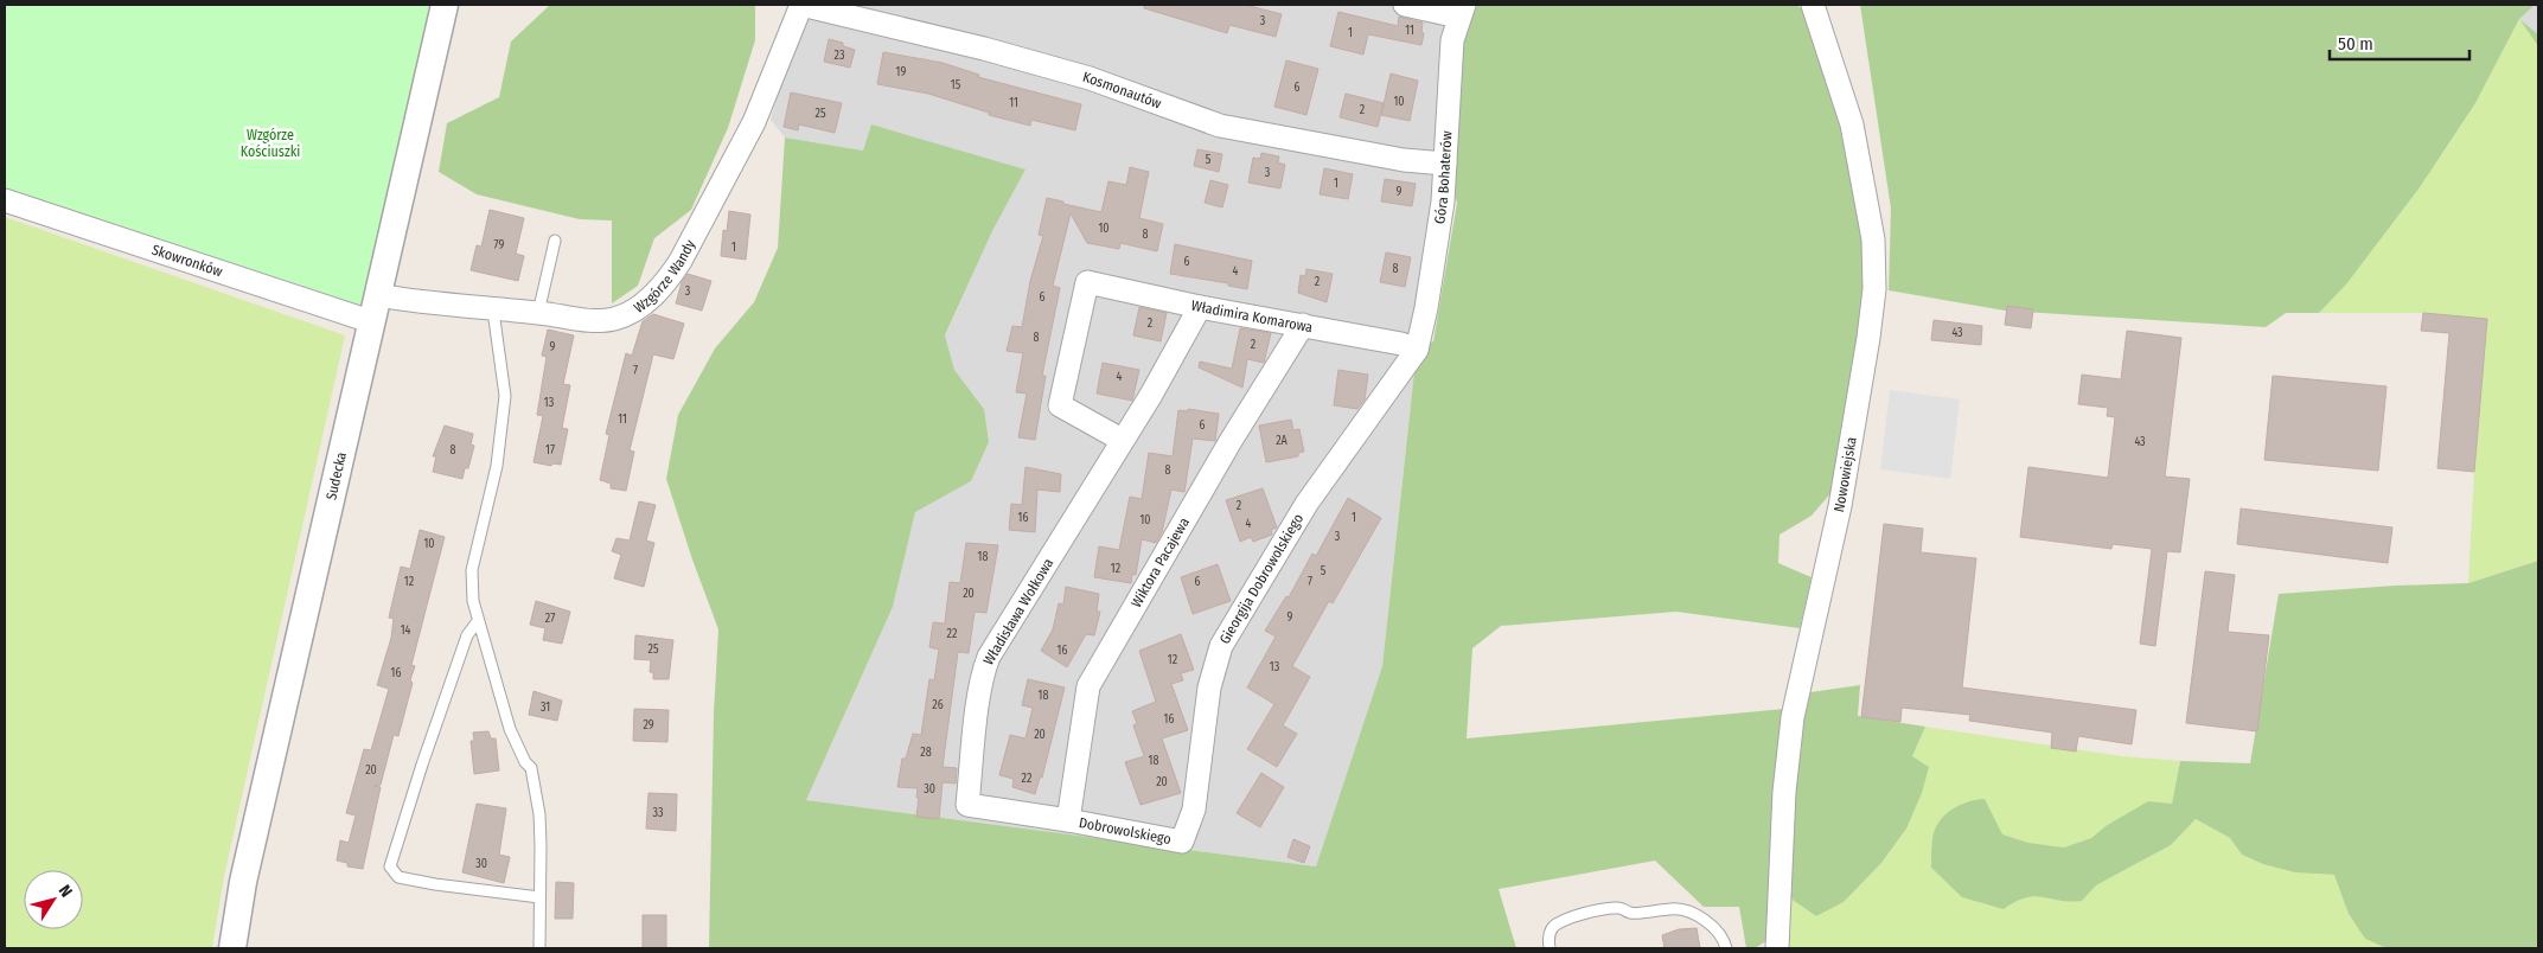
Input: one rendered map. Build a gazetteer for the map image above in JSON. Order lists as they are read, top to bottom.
{
  "streets": {
    "street": [
      "Kosmonautów",
      "Góra Bohaterów",
      "Skowronków",
      "Wzgórze Wandy",
      "Władimira Komarowa",
      "Nowowiejska",
      "Sudecka",
      "Wiktora Pacajewa",
      "Gieorgija Dobrowolskiego",
      "Władisława Wołkowa",
      "Dobrowolskiego"
    ]
  },
  "crossings": [
    ["Kosmonautów", "Góra Bohaterów"],
    ["Kosmonautów", "Wzgórze Wandy"],
    ["Góra Bohaterów", "Władimira Komarowa"],
    ["Góra Bohaterów", "Gieorgija Dobrowolskiego"],
    ["Skowronków", "Sudecka"],
    ["Wzgórze Wandy", "Sudecka"],
    ["Władimira Komarowa", "Wiktora Pacajewa"],
    ["Władimira Komarowa", "Gieorgija Dobrowolskiego"],
    ["Władimira Komarowa", "Władisława Wołkowa"],
    ["Wiktora Pacajewa", "Władisława Wołkowa"],
    ["Wiktora Pacajewa", "Dobrowolskiego"],
    ["Gieorgija Dobrowolskiego", "Dobrowolskiego"],
    ["Władisława Wołkowa", "Dobrowolskiego"]
  ],
  "parks": ["Wzgórze Kościuszki"],
  "house_numbers": [
    "3",
    "11",
    "1",
    "23",
    "19",
    "15",
    "6",
    "10",
    "11",
    "2",
    "25",
    "5",
    "3",
    "1",
    "9",
    "10",
    "8",
    "79",
    "1",
    "6",
    "8",
    "4",
    "2",
    "3",
    "6",
    "2",
    "43",
    "8",
    "2",
    "9",
    "7",
    "4",
    "13",
    "11",
    "6",
    "2A",
    "43",
    "8",
    "17",
    "8",
    "2",
    "16",
    "1",
    "10",
    "4",
    "3",
    "10",
    "18",
    "12",
    "5",
    "12",
    "6",
    "7",
    "20",
    "9",
    "27",
    "14",
    "22",
    "25",
    "16",
    "12",
    "13",
    "16",
    "18",
    "26",
    "31",
    "16",
    "29",
    "20",
    "28",
    "18",
    "20",
    "22",
    "20",
    "30",
    "33",
    "30"
  ],
  "scale_bar": "50 m",
  "north": "top right"
}
